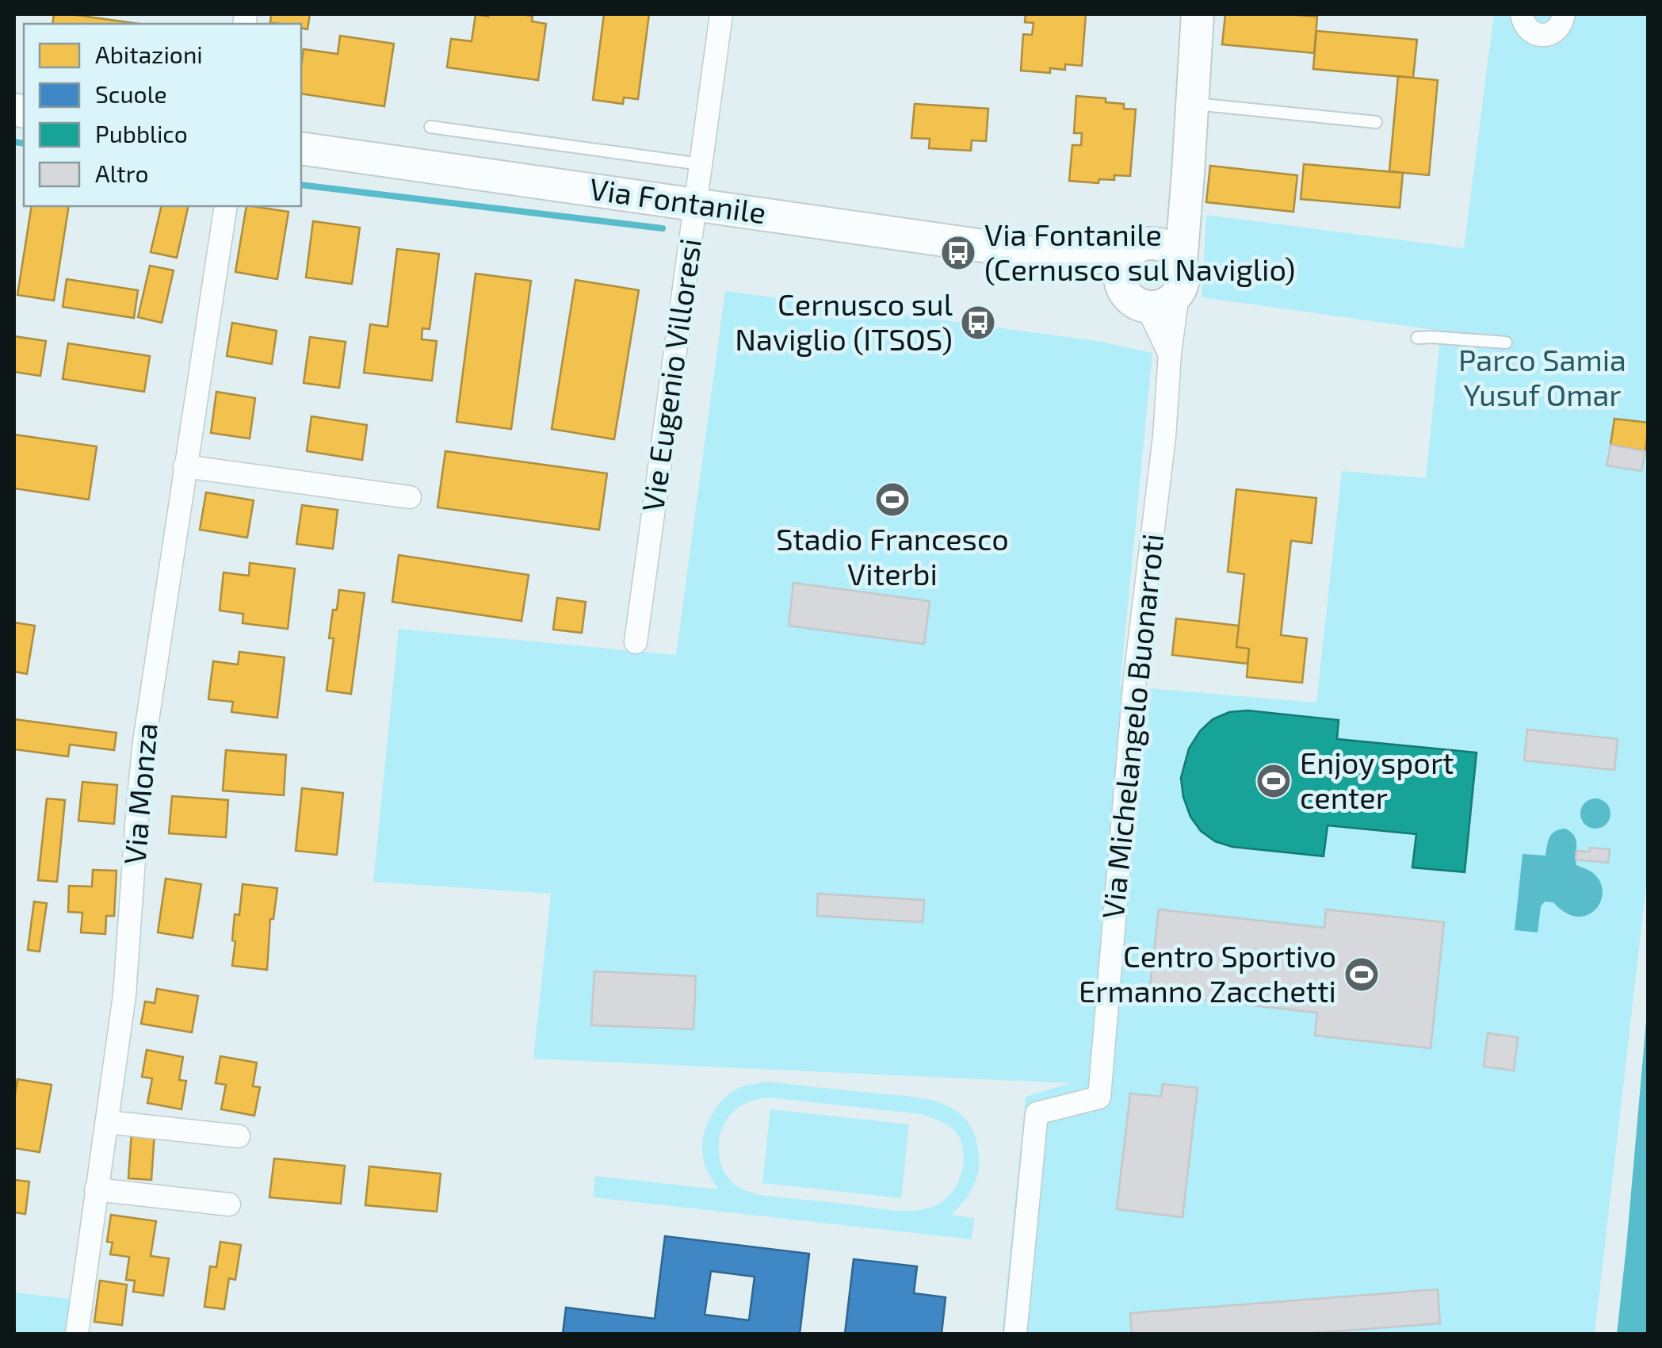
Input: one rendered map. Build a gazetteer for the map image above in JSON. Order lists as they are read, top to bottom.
{
  "streets": {
    "street": [
      "Via Fontanile",
      "Vie Eugenio Villoresi",
      "Via Michelangelo Buonarroti",
      "Via Monza"
    ]
  },
  "crossings": [
    ["Via Fontanile", "Vie Eugenio Villoresi"],
    ["Via Fontanile", "Via Michelangelo Buonarroti"]
  ],
  "parks": ["Parco Samia Yusuf Omar"],
  "places": {
    "bus stop": ["Via Fontanile (Cernusco sul Naviglio)", "Cernusco sul Naviglio (ITSOS)"],
    "sports": ["Stadio Francesco Viterbi", "Enjoy sport center", "Centro Sportivo Ermanno Zacchetti"]
  },
  "legend": [
    "Abitazioni",
    "Scuole",
    "Pubblico",
    "Altro"
  ]
}
